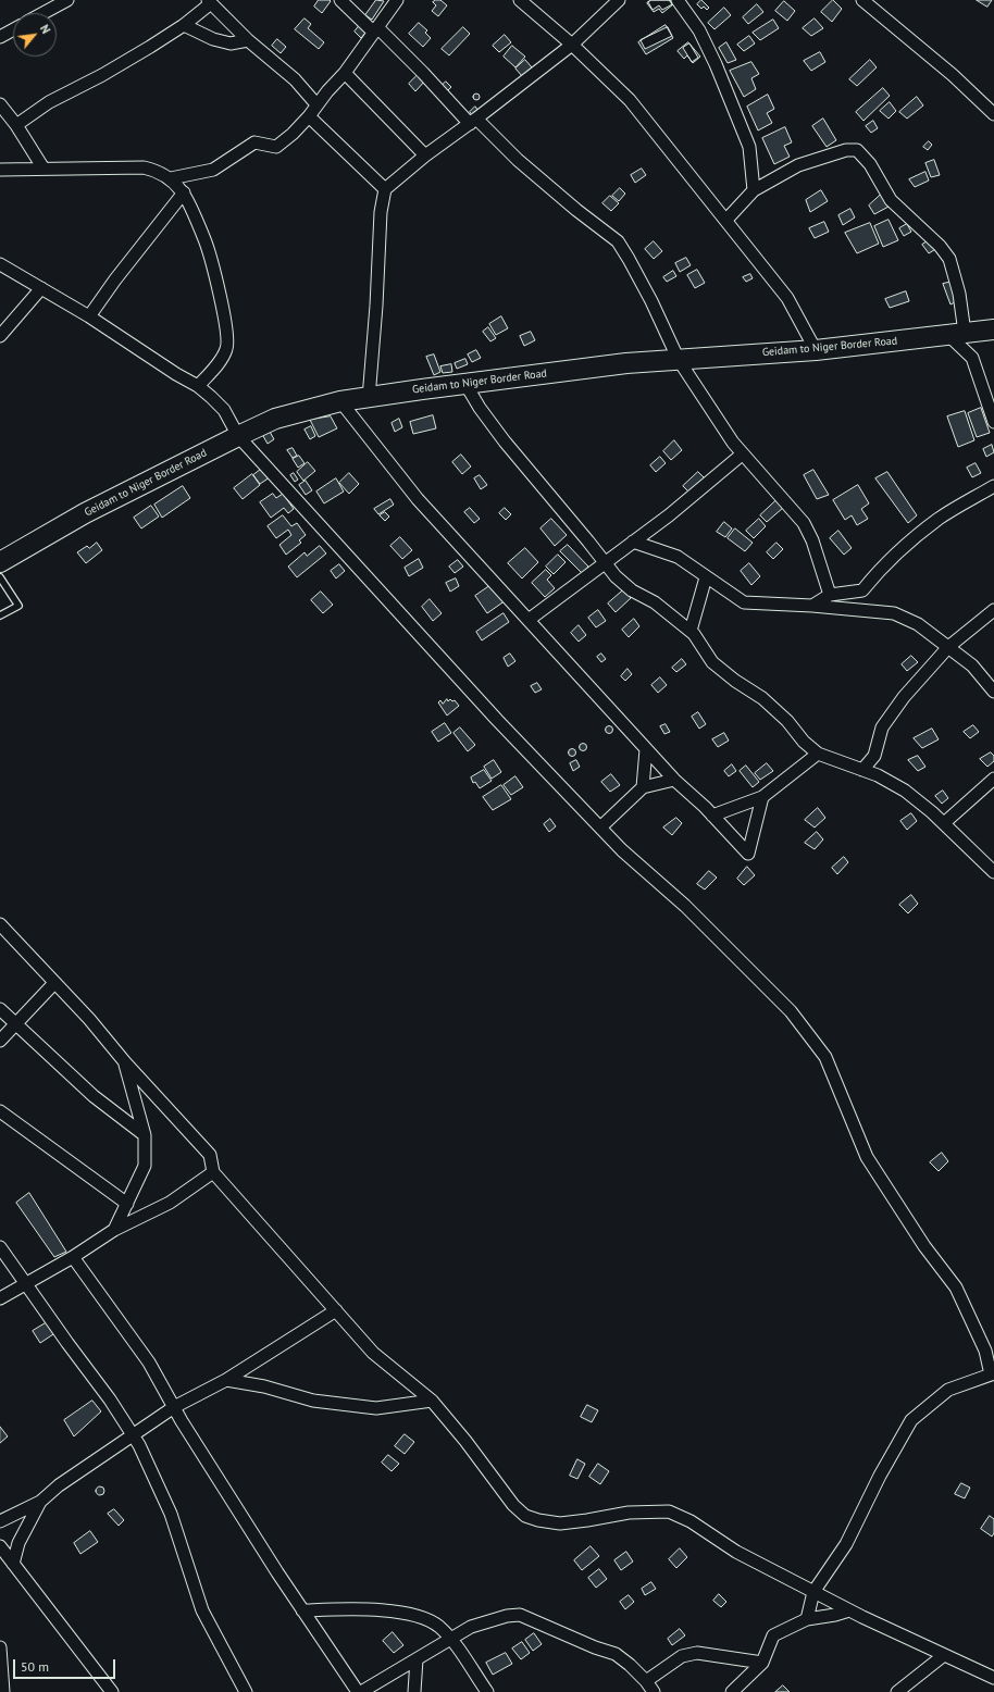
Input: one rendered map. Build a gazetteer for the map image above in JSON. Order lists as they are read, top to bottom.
{
  "streets": {
    "main road": ["Geidam to Niger Border Road"]
  },
  "scale_bar": "50 m",
  "north": "top right"
}
